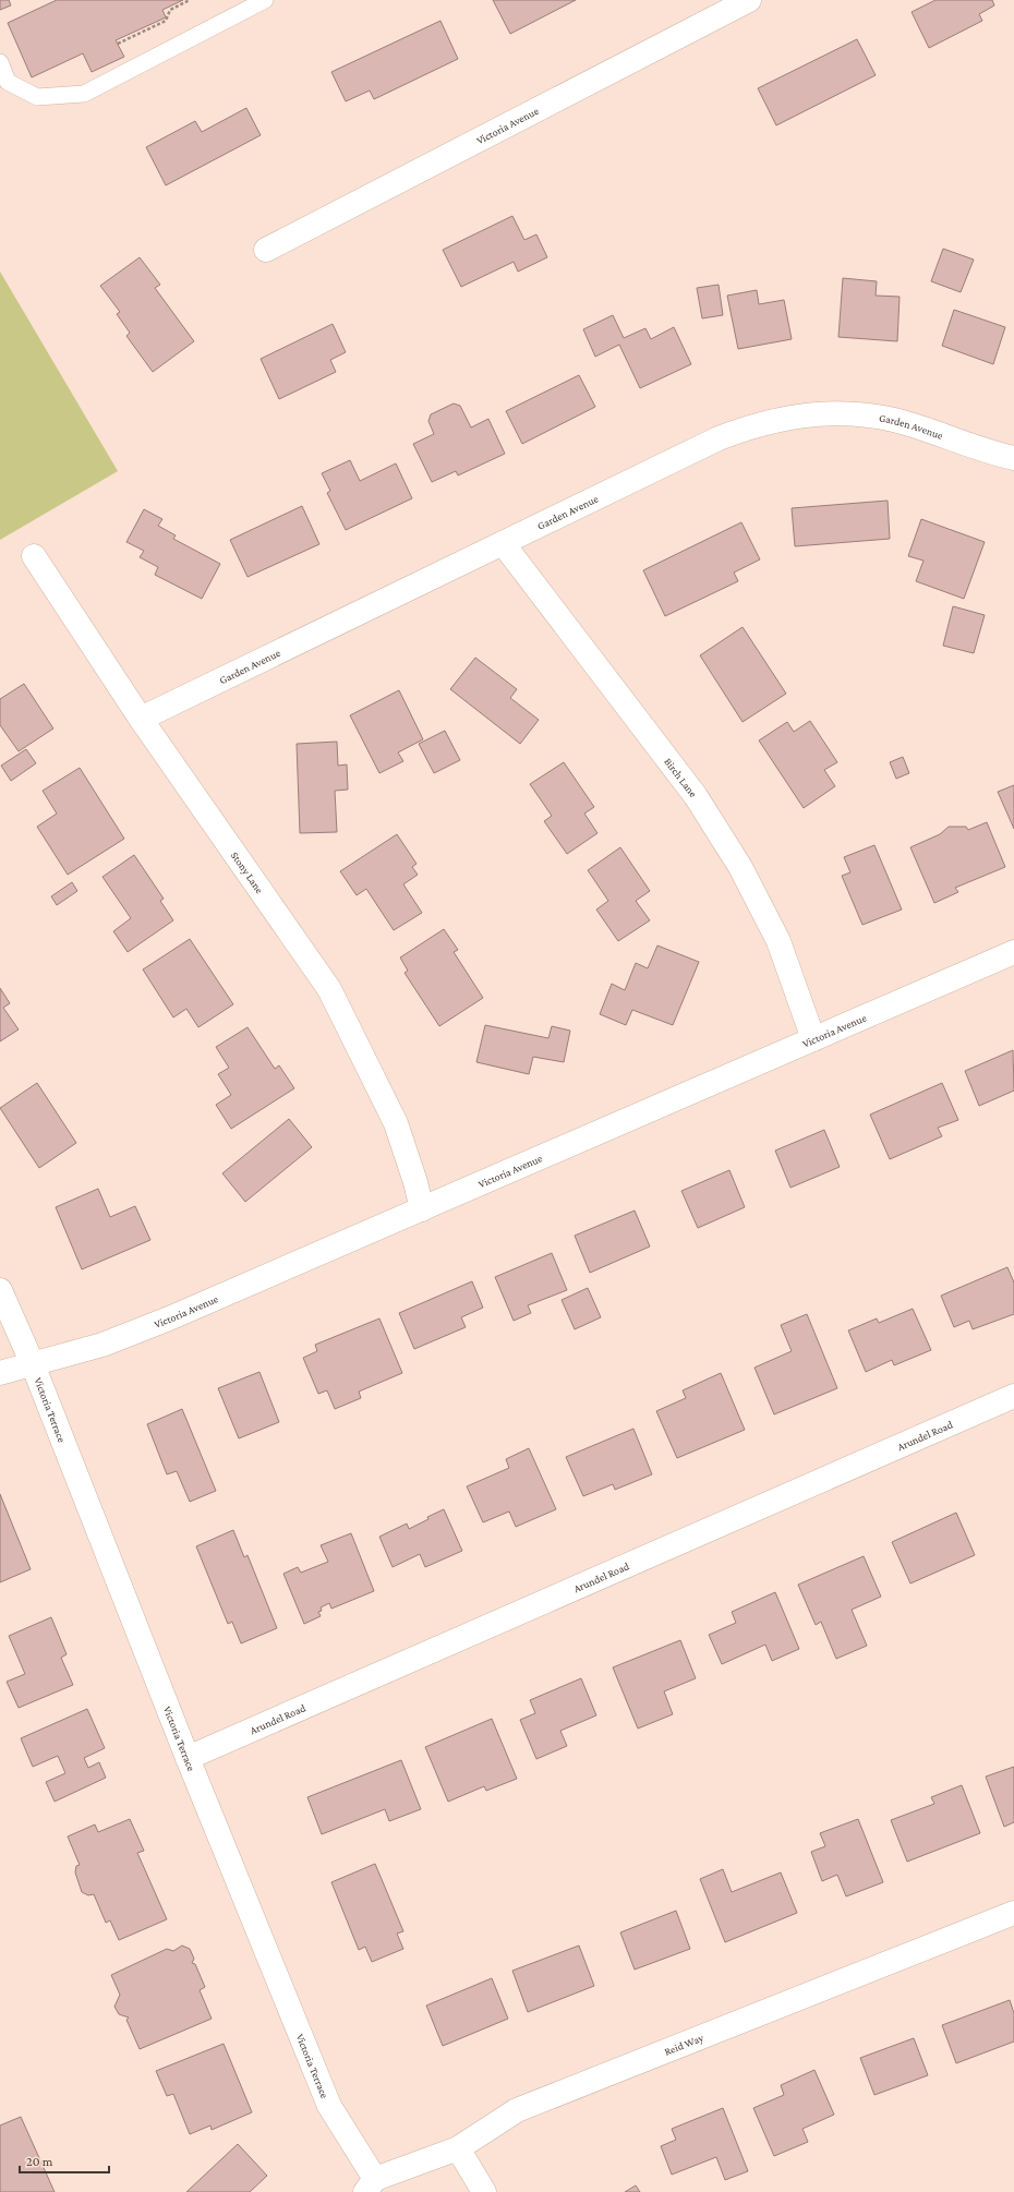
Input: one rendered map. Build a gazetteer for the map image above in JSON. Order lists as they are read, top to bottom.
{
  "streets": {
    "street": [
      "Victoria Avenue",
      "Garden Avenue",
      "Birch Lane",
      "Stony Lane",
      "Victoria Terrace",
      "Arundel Road",
      "Reid Way"
    ]
  },
  "crossings": [
    ["Victoria Avenue", "Birch Lane"],
    ["Victoria Avenue", "Stony Lane"],
    ["Victoria Avenue", "Victoria Terrace"],
    ["Garden Avenue", "Birch Lane"],
    ["Garden Avenue", "Stony Lane"],
    ["Victoria Terrace", "Arundel Road"],
    ["Victoria Terrace", "Reid Way"]
  ],
  "scale_bar": "20 m"
}
